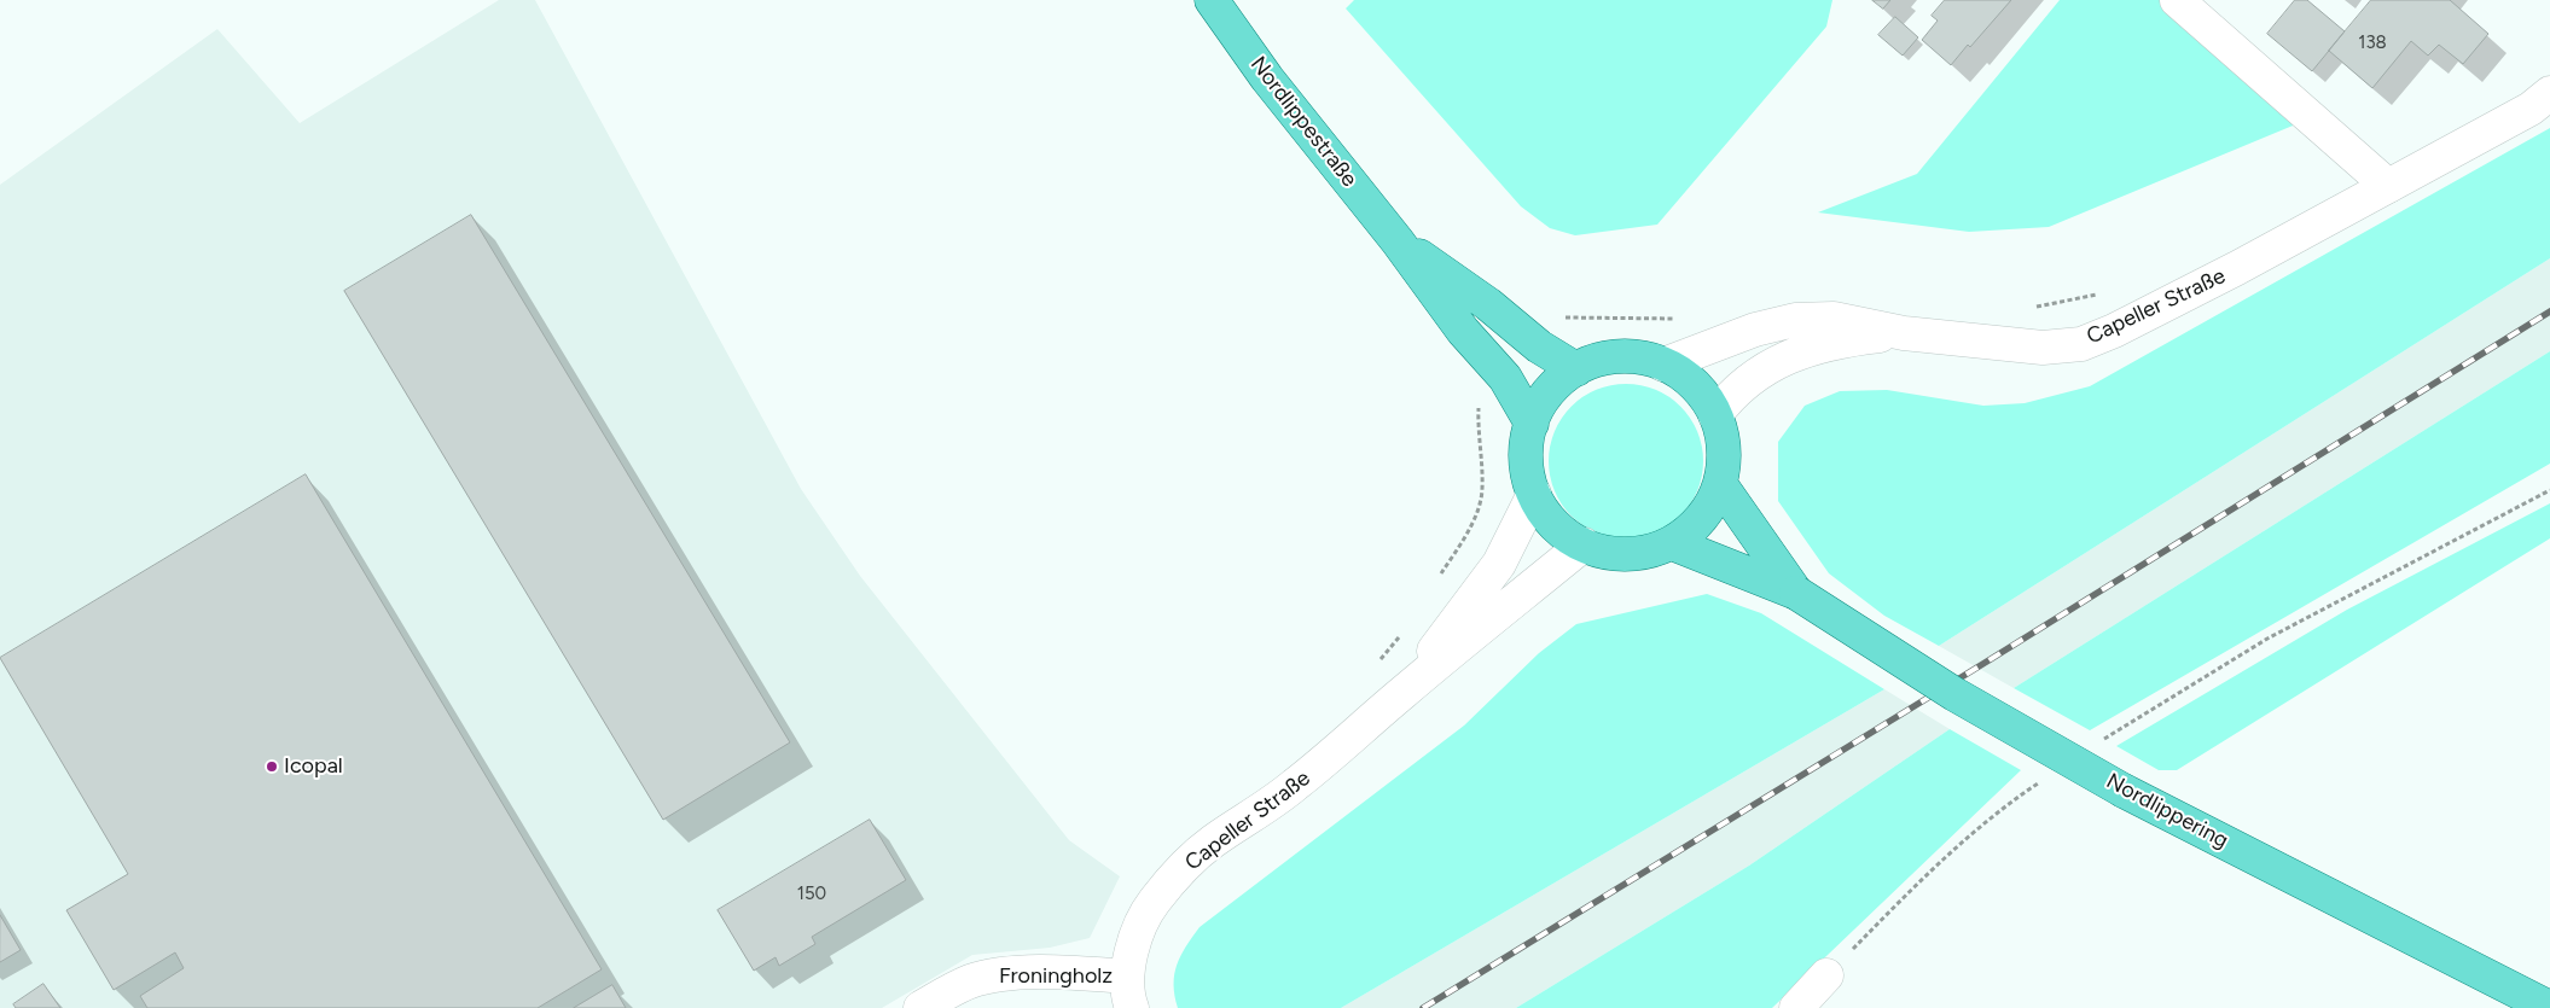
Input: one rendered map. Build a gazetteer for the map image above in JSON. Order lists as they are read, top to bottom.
{
  "streets": {
    "main road": ["Nordlippestraße", "Nordlippering"],
    "street": ["Capeller Straße", "Froningholz"]
  },
  "crossings": [
    ["Nordlippestraße", "Capeller Straße"],
    ["Nordlippestraße", "Nordlippering"],
    ["Capeller Straße", "Nordlippering"],
    ["Capeller Straße", "Froningholz"]
  ],
  "places": ["Icopal"],
  "house_numbers": ["138", "150"]
}
